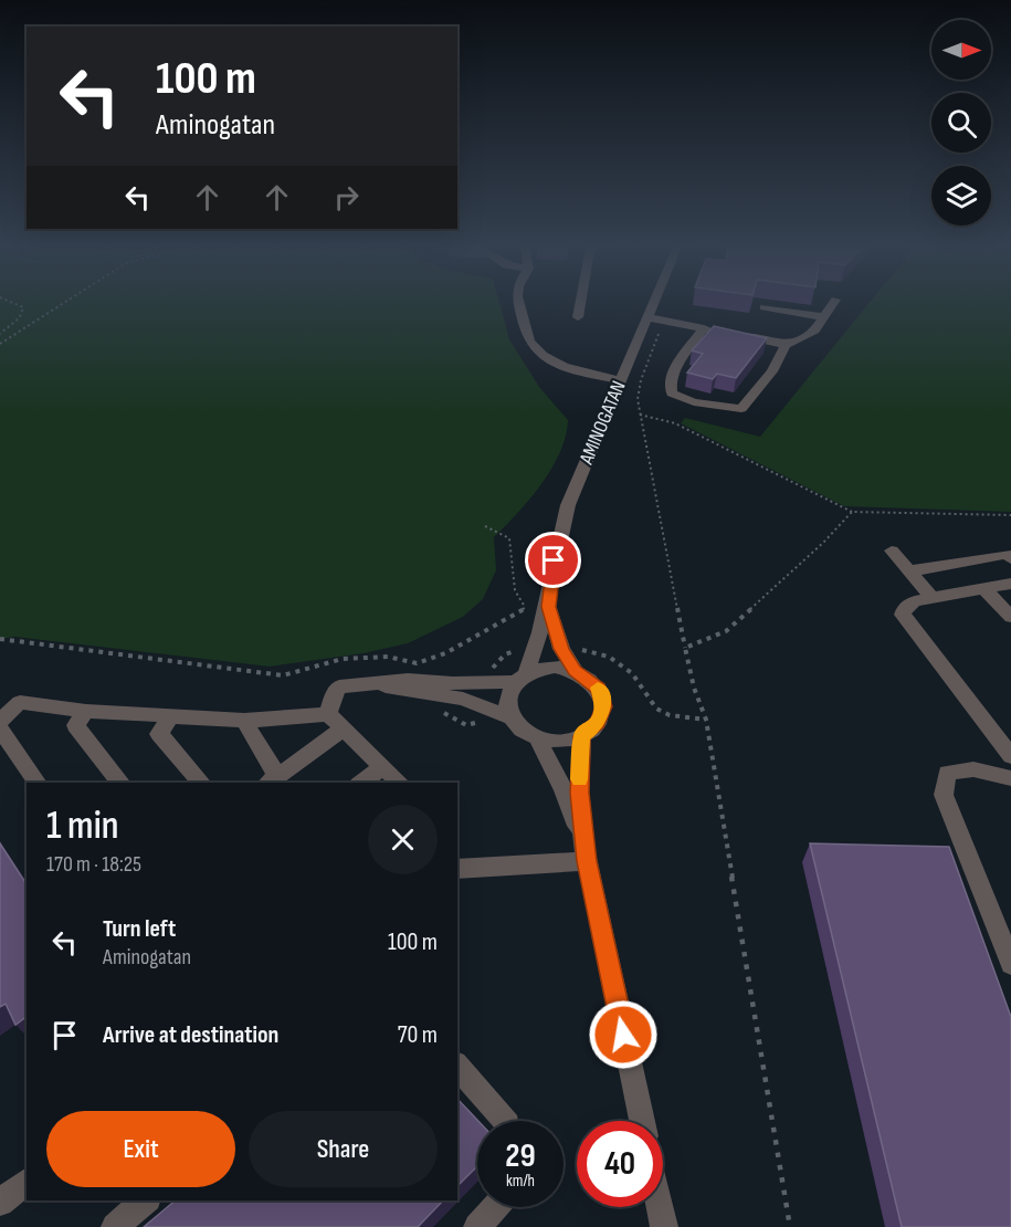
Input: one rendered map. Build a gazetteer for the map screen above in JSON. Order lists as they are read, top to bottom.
{
  "streets": {
    "street": ["AMINOGATAN"]
  },
  "north": "right",
  "page": {
    "turn": ["100 m", "Aminogatan"],
    "heading": ["1 min", "170 m · 18:25"],
    "list": [
      {
        "name": "Turn left",
        "note": "Aminogatan",
        "value": "100 m"
      },
      {
        "name": "Arrive at destination",
        "value": "70 m"
      }
    ],
    "buttons": ["Exit", "Share"],
    "speed": "29 km/h",
    "limit": "40"
  }
}
